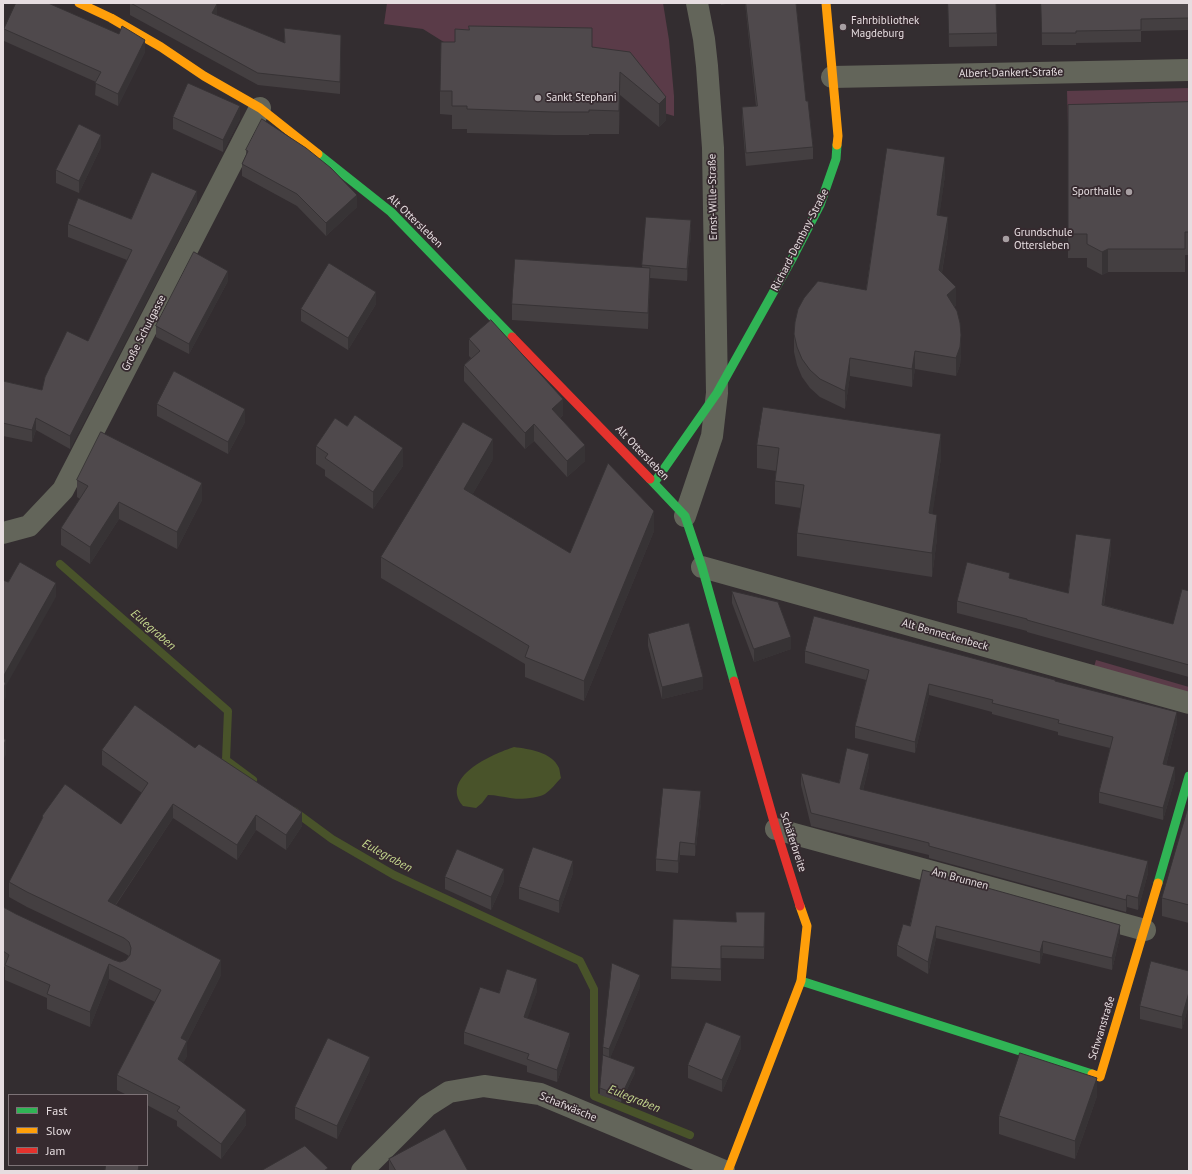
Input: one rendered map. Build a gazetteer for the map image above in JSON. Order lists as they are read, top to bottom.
{
  "streets": {
    "street": [
      "Albert-Dankert-Straße",
      "Ernst-Wille-Straße",
      "Alt Ottersleben",
      "Richard-Dembny-Straße",
      "Große Schulgasse",
      "Alt Benneckenbeck",
      "Schäferbreite",
      "Am Brunnen",
      "Schwanstraße",
      "Schafwäsche"
    ]
  },
  "crossings": [
    ["Albert-Dankert-Straße", "Richard-Dembny-Straße"],
    ["Ernst-Wille-Straße", "Richard-Dembny-Straße"],
    ["Alt Ottersleben", "Richard-Dembny-Straße"],
    ["Alt Ottersleben", "Große Schulgasse"],
    ["Alt Ottersleben", "Schäferbreite"],
    ["Richard-Dembny-Straße", "Schäferbreite"],
    ["Alt Benneckenbeck", "Schäferbreite"],
    ["Schäferbreite", "Am Brunnen"],
    ["Schäferbreite", "Schwanstraße"],
    ["Am Brunnen", "Schwanstraße"]
  ],
  "water": ["Eulegraben"],
  "places": [
    "Fahrbibliothek Magdeburg",
    "Sankt Stephani",
    "Sporthalle",
    "Grundschule Ottersleben"
  ],
  "legend": ["Fast", "Slow", "Jam"]
}
